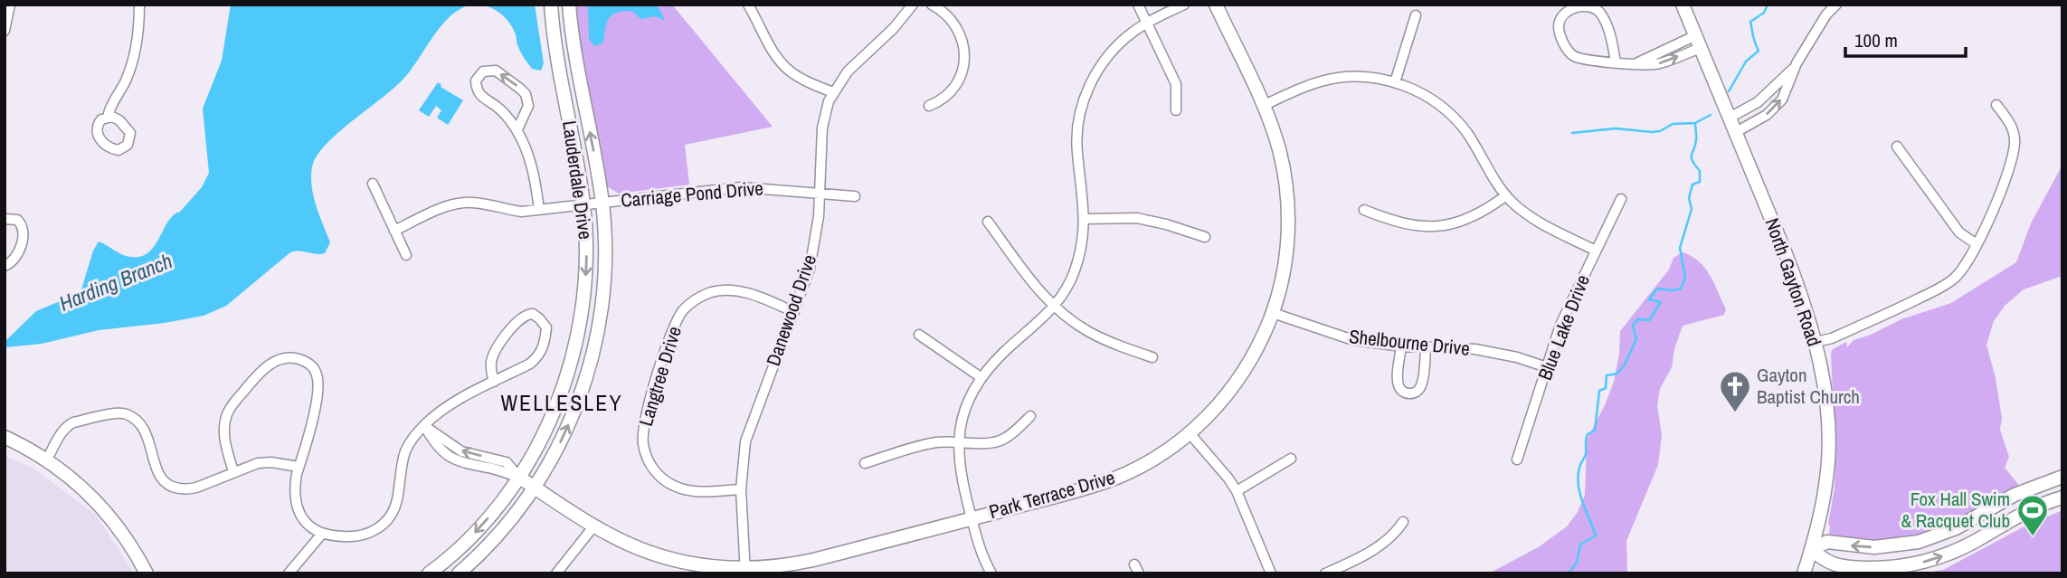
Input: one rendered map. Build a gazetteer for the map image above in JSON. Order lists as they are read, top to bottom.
{
  "streets": {
    "street": [
      "Lauderdale Drive",
      "Carriage Pond Drive",
      "North Gayton Road",
      "Danewood Drive",
      "Blue Lake Drive",
      "Shelbourne Drive",
      "Langtree Drive",
      "Park Terrace Drive"
    ]
  },
  "crossings": [
    ["Lauderdale Drive", "Carriage Pond Drive"],
    ["Lauderdale Drive", "Park Terrace Drive"],
    ["Carriage Pond Drive", "Danewood Drive"],
    ["Danewood Drive", "Langtree Drive"],
    ["Danewood Drive", "Park Terrace Drive"],
    ["Blue Lake Drive", "Shelbourne Drive"],
    ["Shelbourne Drive", "Park Terrace Drive"]
  ],
  "districts": ["WELLESLEY"],
  "water": ["Harding Branch"],
  "places": {
    "church": ["Gayton Baptist Church"],
    "sports": ["Fox Hall Swim & Racquet Club"]
  },
  "scale_bar": "100 m"
}
